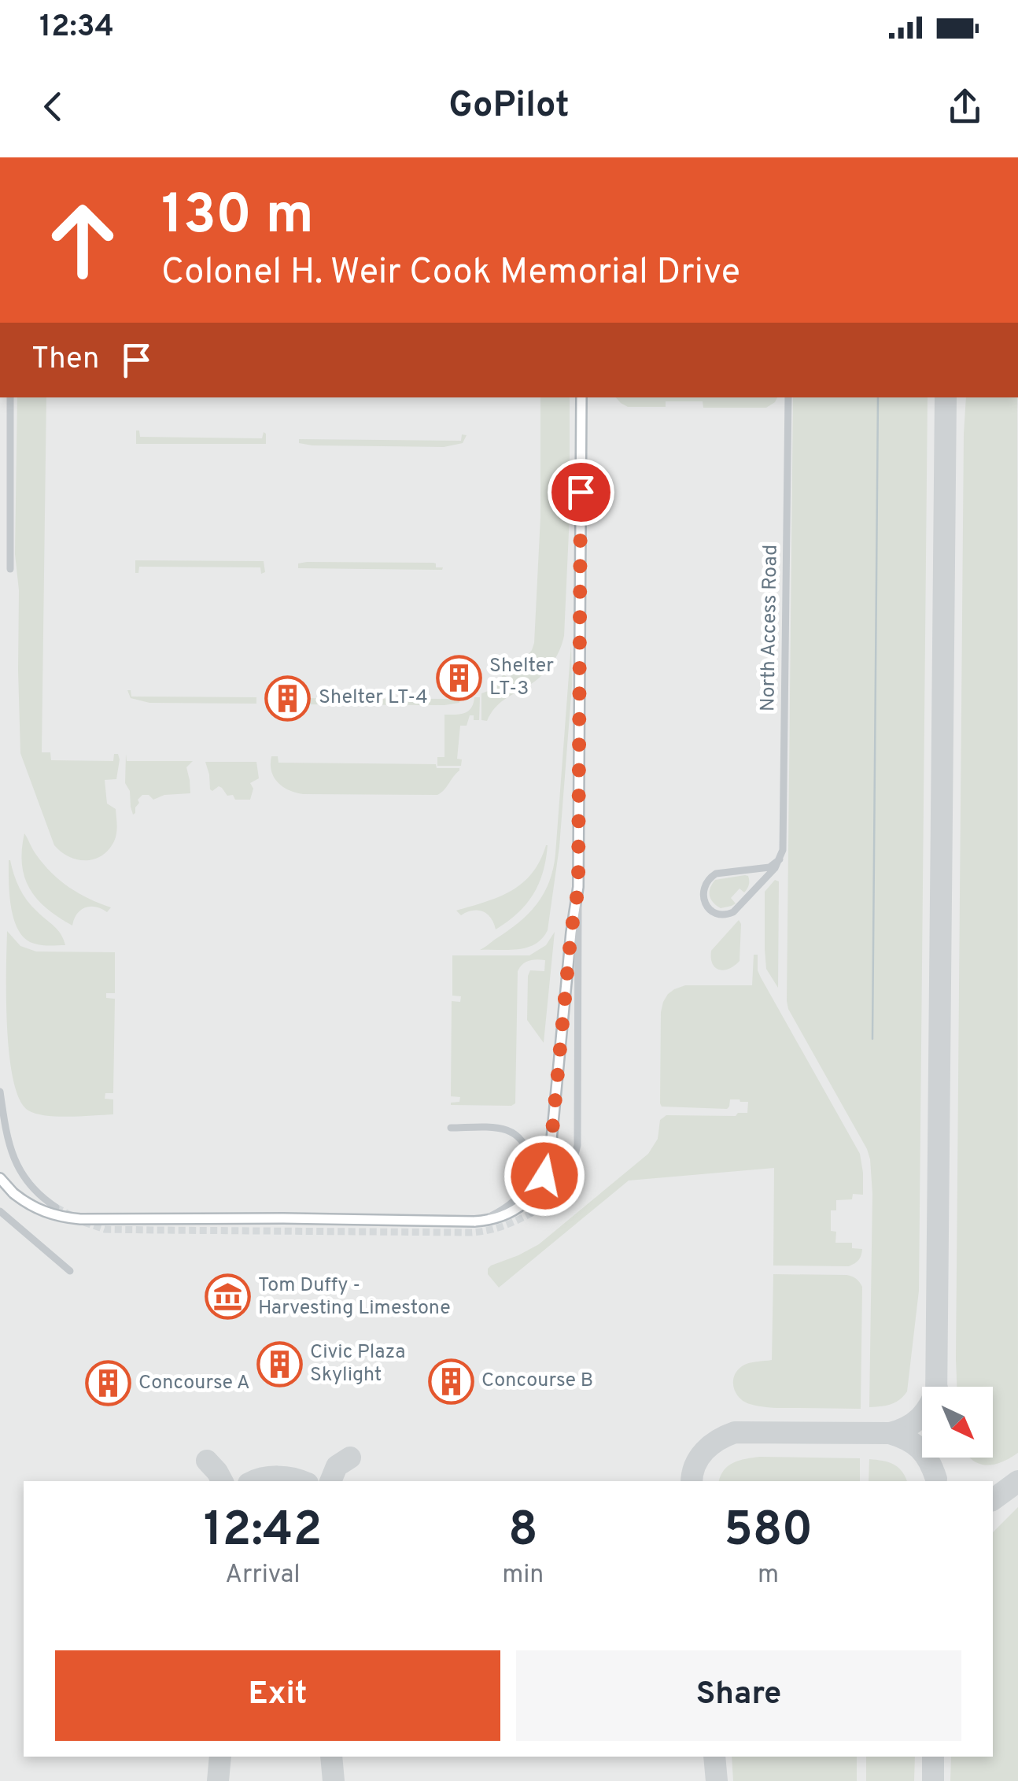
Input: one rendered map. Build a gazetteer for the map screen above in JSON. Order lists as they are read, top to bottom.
{
  "streets": {
    "street": ["North Access Road"]
  },
  "places": {
    "building": [
      "Shelter LT-3",
      "Shelter LT-4",
      "Civic Plaza Skylight",
      "Concourse B",
      "Concourse A"
    ],
    "museum": ["Tom Duffy - Harvesting Limestone"]
  },
  "north": "bottom right",
  "page": {
    "status": "12:34",
    "header": "GoPilot",
    "turn": ["130 m", "Colonel H. Weir Cook Memorial Drive"],
    "then": "Then",
    "eta": [
      "12:42",
      "Arrival",
      "8",
      "min",
      "580",
      "m"
    ],
    "buttons": ["Exit", "Share"]
  }
}
